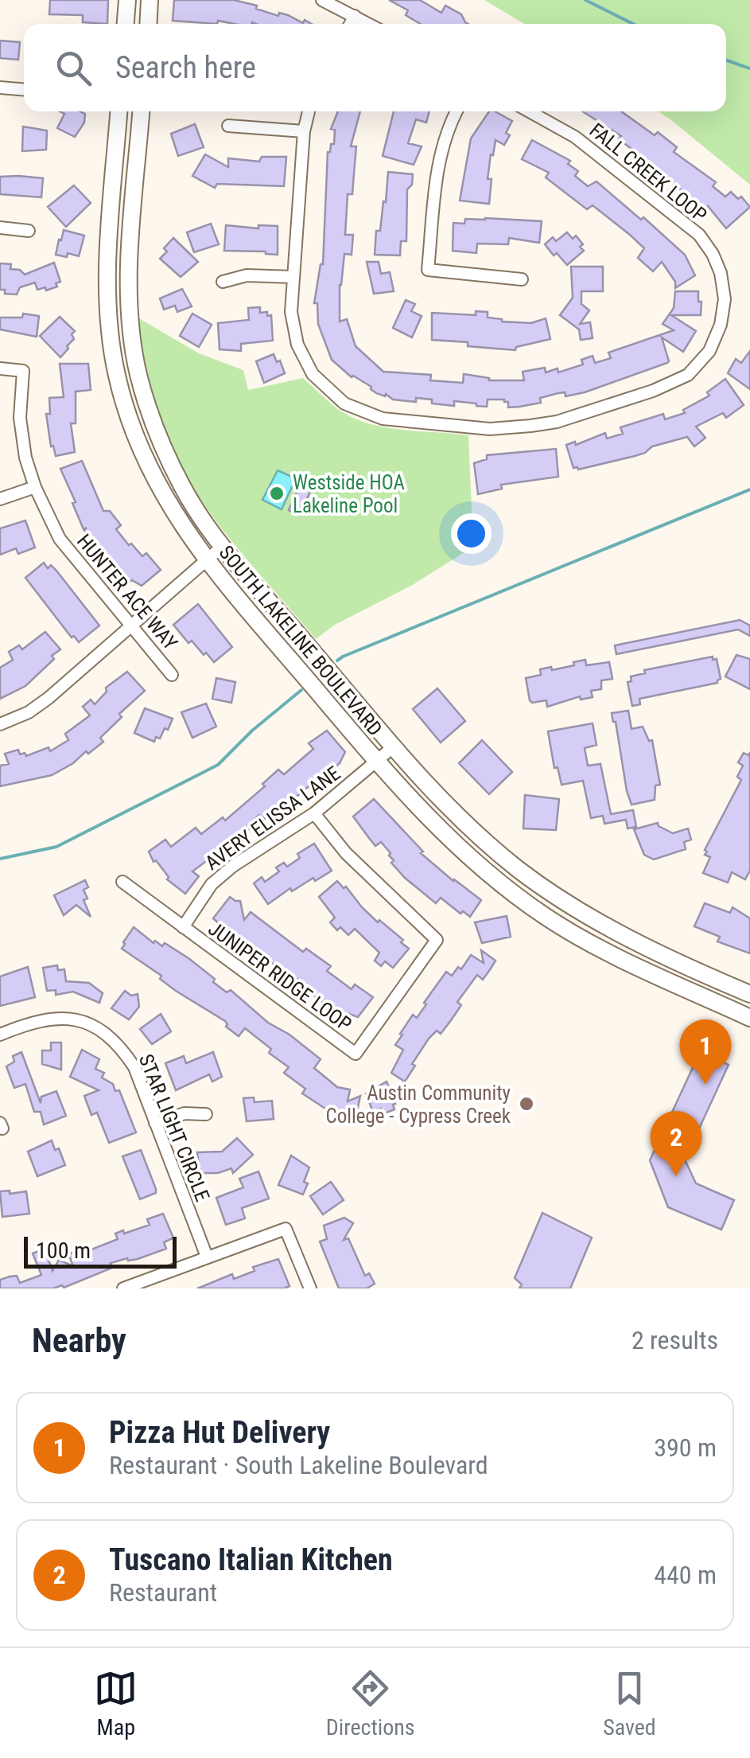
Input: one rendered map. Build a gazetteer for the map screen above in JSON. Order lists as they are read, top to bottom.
{
  "streets": {
    "main road": ["SOUTH LAKELINE BOULEVARD"],
    "street": [
      "FALL CREEK LOOP",
      "HUNTER ACE WAY",
      "AVERY ELISSA LANE",
      "JUNIPER RIDGE LOOP",
      "STAR LIGHT CIRCLE"
    ]
  },
  "crossings": [
    ["SOUTH LAKELINE BOULEVARD", "AVERY ELISSA LANE"],
    ["AVERY ELISSA LANE", "JUNIPER RIDGE LOOP"]
  ],
  "places": ["Westside HOA Lakeline Pool", "Austin Community College - Cypress Creek"],
  "scale_bar": "100 m",
  "page": {
    "search": "Search here",
    "pins": ["1", "2"],
    "scale": "100 m",
    "heading": ["Nearby", "2 results"],
    "list": [
      {
        "mark": "1",
        "name": "Pizza Hut Delivery",
        "note": "Restaurant · South Lakeline Boulevard",
        "value": "390 m"
      },
      {
        "mark": "2",
        "name": "Tuscano Italian Kitchen",
        "note": "Restaurant",
        "value": "440 m"
      }
    ],
    "nav": ["Map", "Directions", "Saved"]
  }
}
